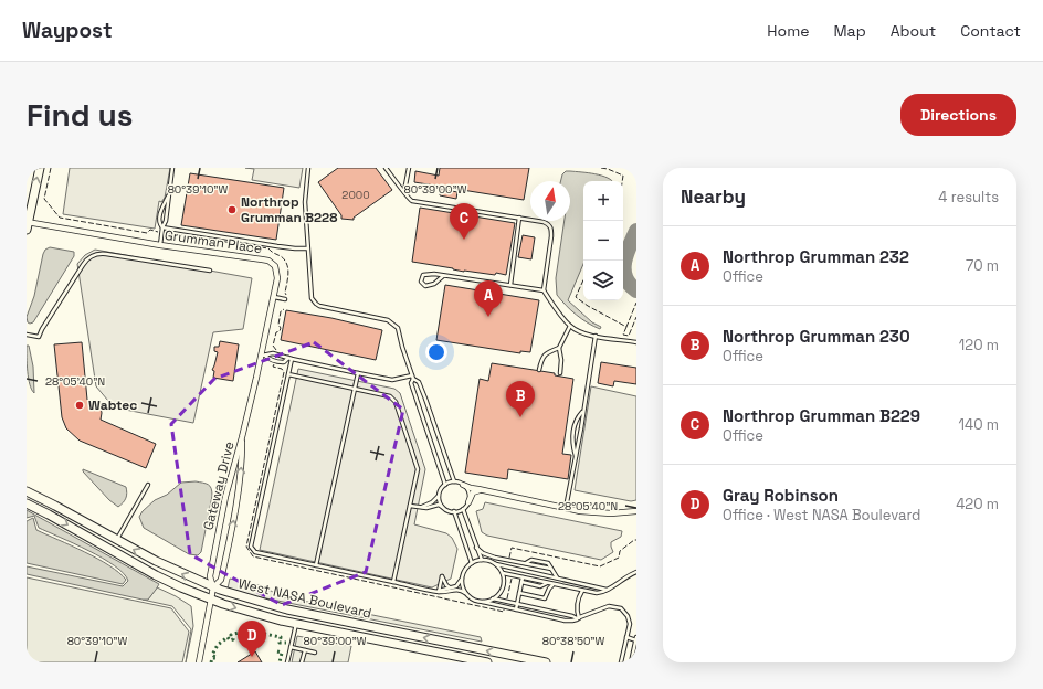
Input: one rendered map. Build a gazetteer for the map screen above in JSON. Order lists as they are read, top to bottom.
{
  "streets": {
    "main road": ["West NASA Boulevard"],
    "street": ["Grumman Place", "Gateway Drive"]
  },
  "crossings": [
    ["Grumman Place", "Gateway Drive"],
    ["Gateway Drive", "West NASA Boulevard"]
  ],
  "places": ["Northrop Grumman B228", "Wabtec"],
  "house_numbers": ["2000"],
  "north": "top",
  "page": {
    "header": "Waypost",
    "nav": [
      "Home",
      "Map",
      "About",
      "Contact"
    ],
    "buttons": "Directions",
    "title": "Find us",
    "heading": ["Nearby", "4 results"],
    "map_buttons": ["+", "−"],
    "pins": [
      "C",
      "A",
      "B",
      "D"
    ],
    "list": [
      {
        "mark": "A",
        "name": "Northrop Grumman 232",
        "note": "Office",
        "value": "70 m"
      },
      {
        "mark": "B",
        "name": "Northrop Grumman 230",
        "note": "Office",
        "value": "120 m"
      },
      {
        "mark": "C",
        "name": "Northrop Grumman B229",
        "note": "Office",
        "value": "140 m"
      },
      {
        "mark": "D",
        "name": "Gray Robinson",
        "note": "Office · West NASA Boulevard",
        "value": "420 m"
      }
    ]
  },
  "coordinates": [
    "80°39'10\"W",
    "80°39'00\"W",
    "28°05'40\"N",
    "80°38'50\"W"
  ]
}
